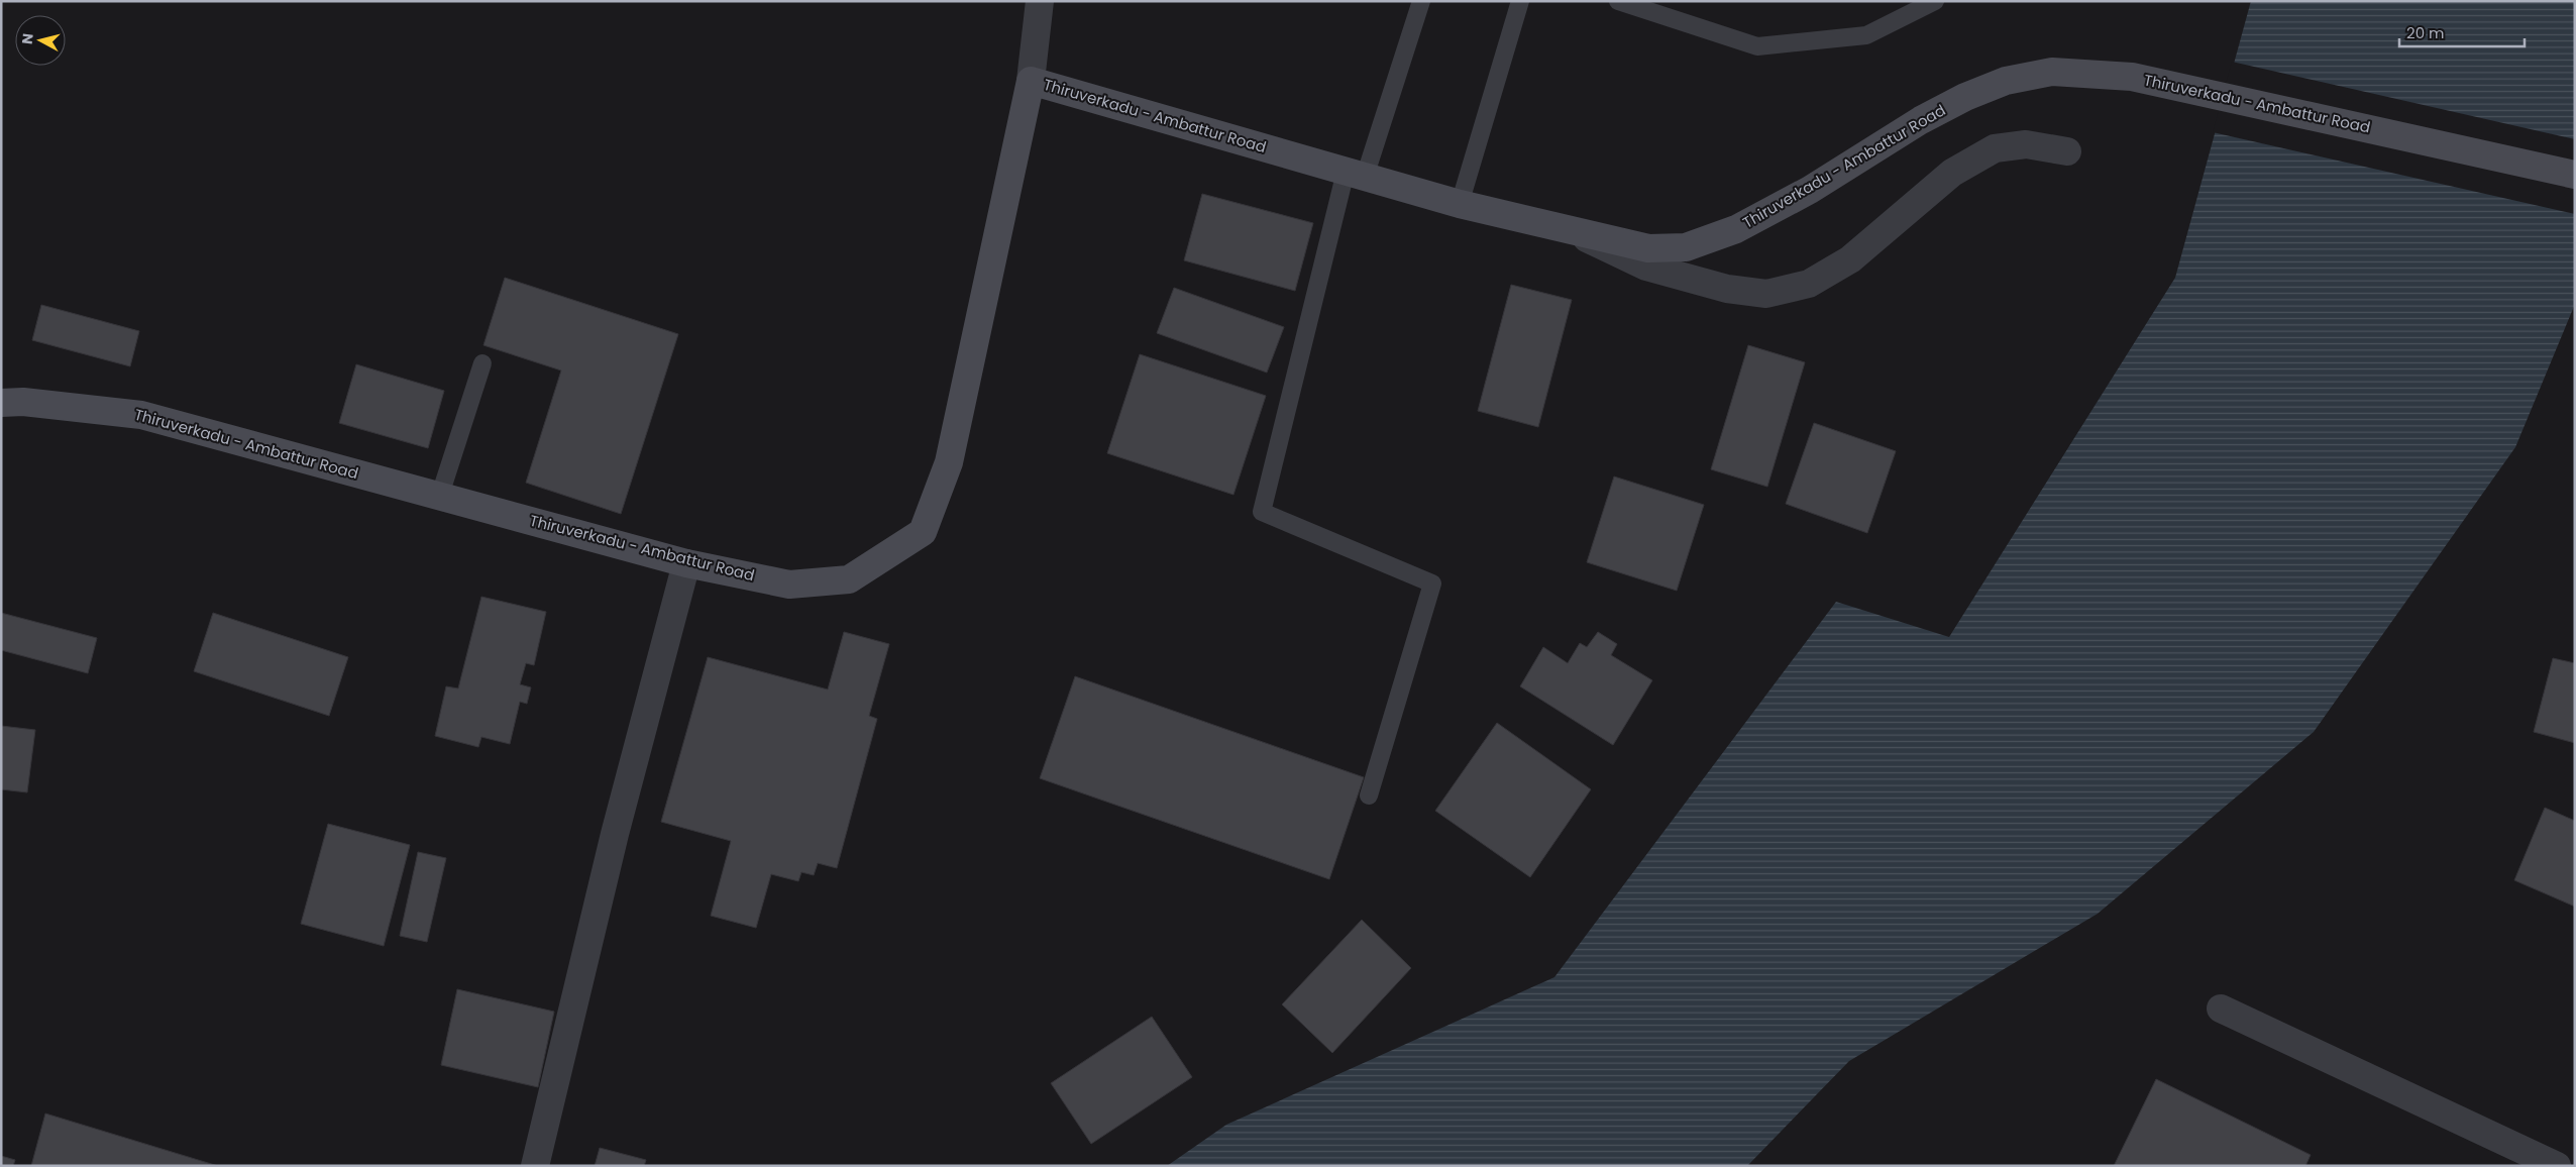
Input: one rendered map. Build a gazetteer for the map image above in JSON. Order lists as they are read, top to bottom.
{
  "streets": {
    "main road": ["Thiruverkadu - Ambattur Road"]
  },
  "scale_bar": "20 m",
  "north": "left"
}
